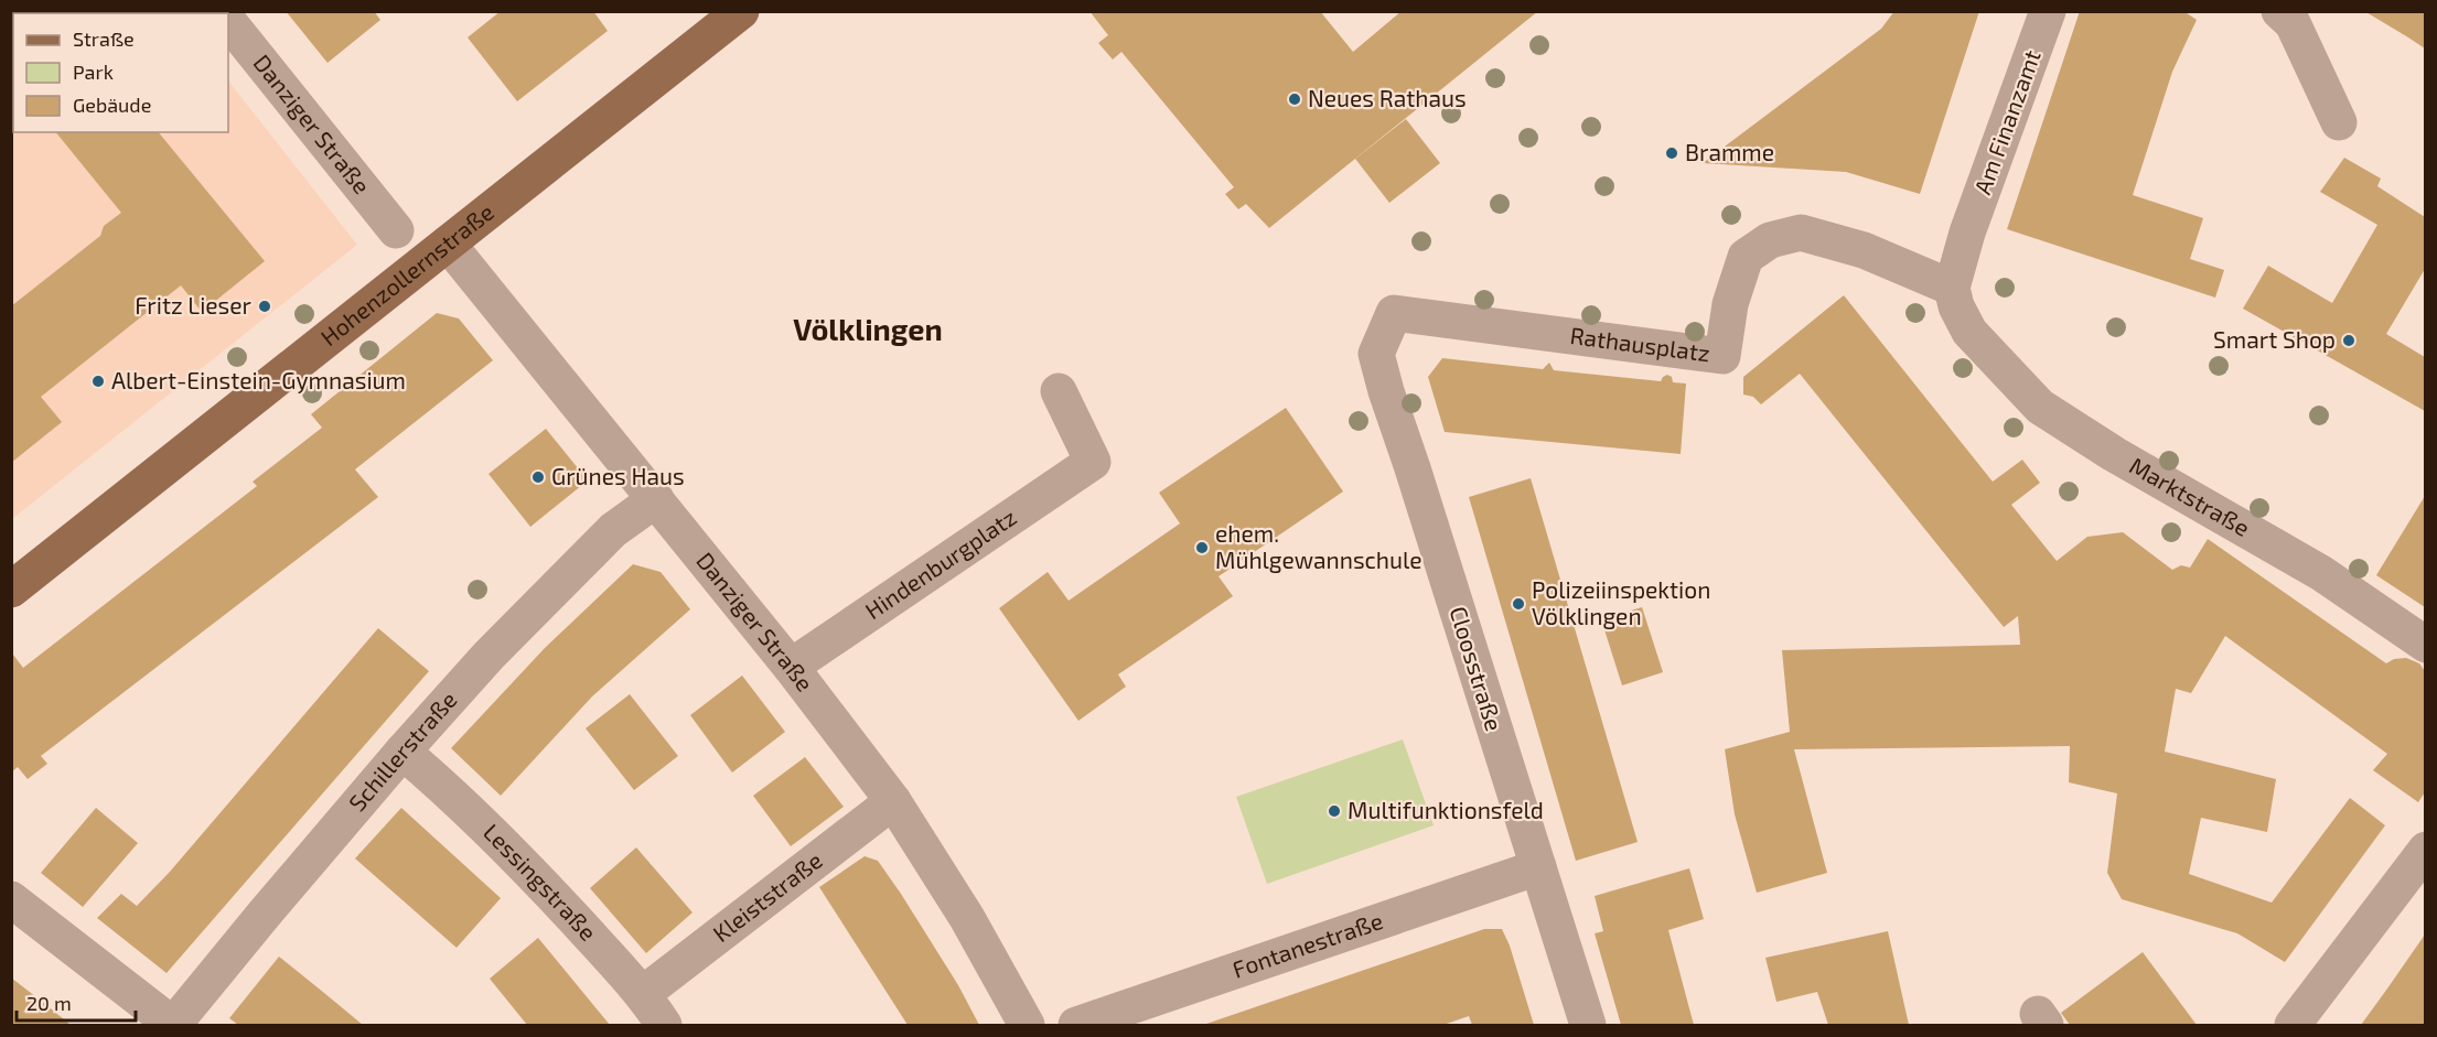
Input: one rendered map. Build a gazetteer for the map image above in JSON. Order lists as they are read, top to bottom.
{
  "streets": {
    "main road": ["Hohenzollernstraße"],
    "street": [
      "Am Finanzamt",
      "Danziger Straße",
      "Rathausplatz",
      "Marktstraße",
      "Hindenburgplatz",
      "Cloosstraße",
      "Schillerstraße",
      "Lessingstraße",
      "Kleiststraße",
      "Fontanestraße"
    ]
  },
  "crossings": [
    ["Am Finanzamt", "Rathausplatz"],
    ["Am Finanzamt", "Marktstraße"],
    ["Danziger Straße", "Hohenzollernstraße"],
    ["Danziger Straße", "Hindenburgplatz"],
    ["Danziger Straße", "Schillerstraße"],
    ["Danziger Straße", "Kleiststraße"],
    ["Rathausplatz", "Marktstraße"],
    ["Rathausplatz", "Cloosstraße"],
    ["Cloosstraße", "Fontanestraße"],
    ["Schillerstraße", "Lessingstraße"],
    ["Lessingstraße", "Kleiststraße"]
  ],
  "districts": ["Völklingen"],
  "places": [
    "Neues Rathaus",
    "Bramme",
    "Fritz Lieser",
    "Smart Shop",
    "Albert-Einstein-Gymnasium",
    "Grünes Haus",
    "ehem. Mühlgewannschule",
    "Polizeiinspektion Völklingen",
    "Multifunktionsfeld"
  ],
  "legend": ["Straße", "Park", "Gebäude"],
  "scale_bar": "20 m"
}
